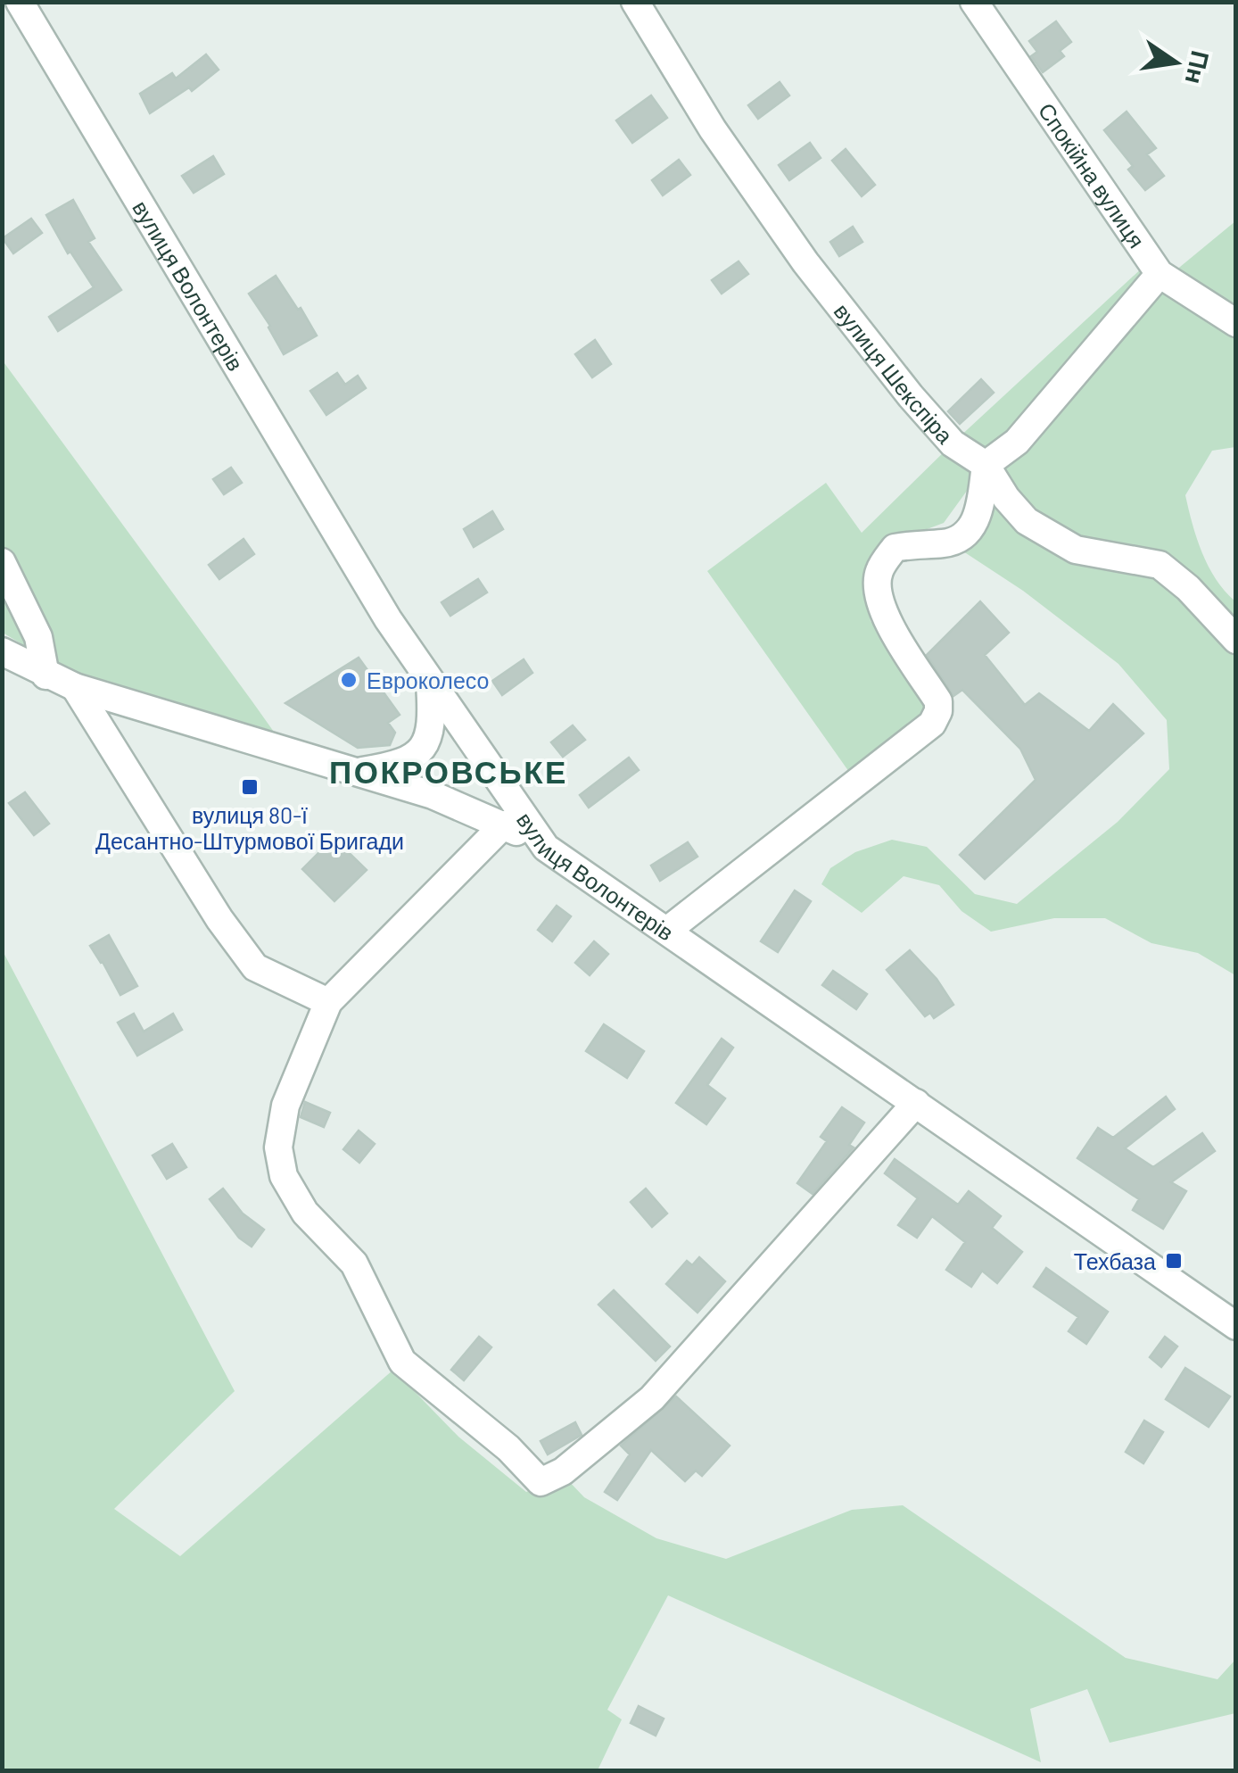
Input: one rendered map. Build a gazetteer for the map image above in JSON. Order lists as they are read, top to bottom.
{
  "streets": {
    "street": ["Спокійна вулиця", "вулиця Волонтерів", "вулиця Шекспіра"]
  },
  "districts": ["ПОКРОВСЬКЕ"],
  "places": {
    "other": ["Евроколесо"],
    "transit": ["вулиця 80-ї Десантно-Штурмової Бригади", "Техбаза"]
  },
  "north": "right"
}
